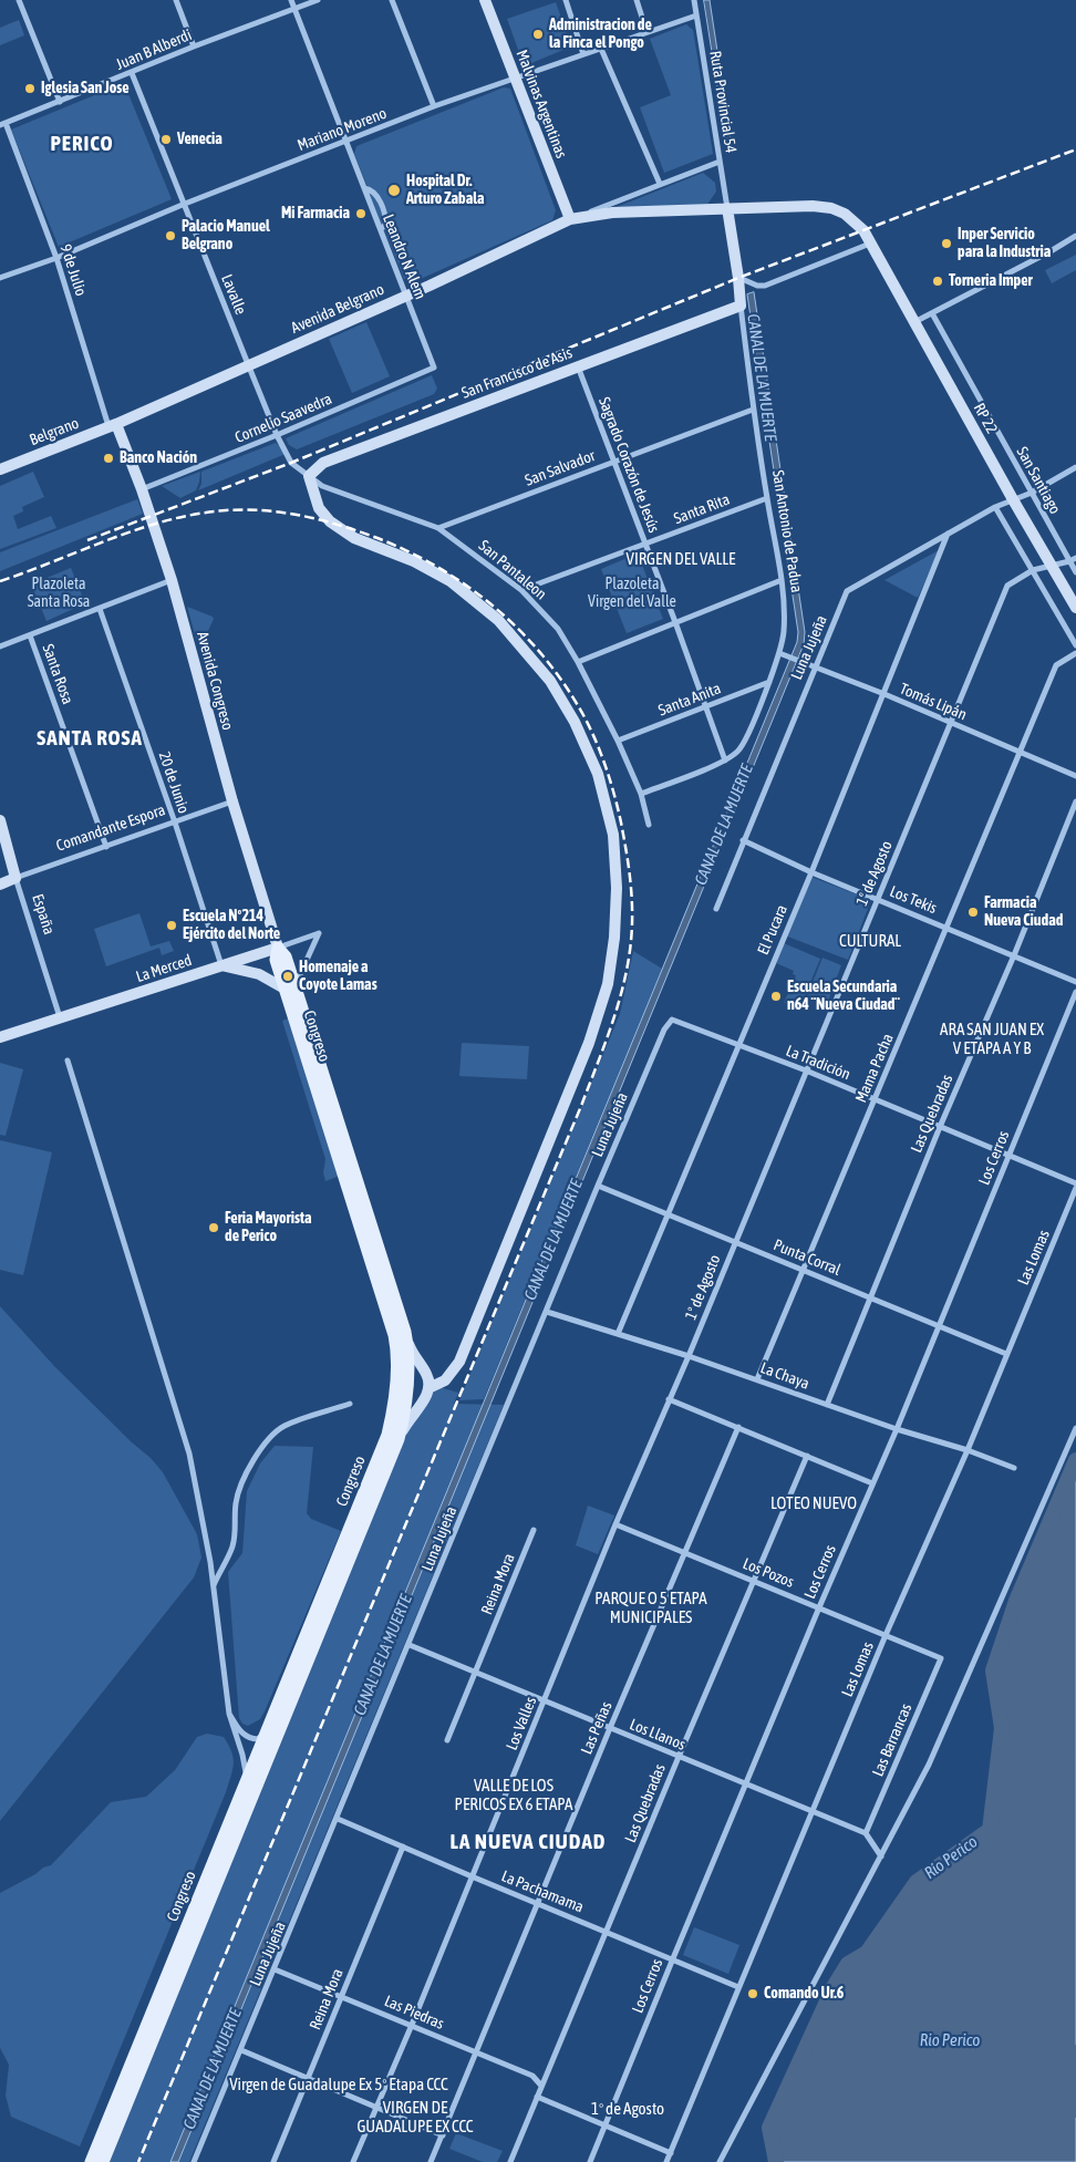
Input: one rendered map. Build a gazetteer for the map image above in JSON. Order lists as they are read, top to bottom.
{
  "streets": {
    "main road": ["Congreso"],
    "street": [
      "Juan B Alberdi",
      "Ruta Provincial 54",
      "Malvinas Argentinas",
      "Mariano Moreno",
      "Leandro N Alem",
      "9 de Julio",
      "Lavalle",
      "Avenida Belgrano",
      "San Francisco de Asis",
      "Cornelio Saavedra",
      "RP 22",
      "Belgrano",
      "Sagrado Corazón de Jesús",
      "San Salvador",
      "San Santiago",
      "Santa Rita",
      "San Antonio de Padua",
      "San Pantaleon",
      "Luna Jujeña",
      "Santa Rosa",
      "Avenida Congreso",
      "Santa Anita",
      "Tomás Lipán",
      "20 de Junio",
      "Comandante Espora",
      "1º de Agosto",
      "Los Tekis",
      "España",
      "El Pucara",
      "La Merced",
      "La Tradición",
      "Mama Pacha",
      "Las Quebradas",
      "Los Cerros",
      "Punta Corral",
      "Las Lomas",
      "La Chaya",
      "Los Pozos",
      "Reina Mora",
      "Los Valles",
      "Las Peñas",
      "Los Llanos",
      "Las Barrancas",
      "La Pachamama",
      "Las Piedras"
    ]
  },
  "crossings": [
    ["Juan B Alberdi", "Leandro N Alem"],
    ["Juan B Alberdi", "9 de Julio"],
    ["Juan B Alberdi", "Lavalle"],
    ["Ruta Provincial 54", "Mariano Moreno"],
    ["Ruta Provincial 54", "Avenida Belgrano"],
    ["Ruta Provincial 54", "RP 22"],
    ["Ruta Provincial 54", "San Antonio de Padua"],
    ["Malvinas Argentinas", "Mariano Moreno"],
    ["Malvinas Argentinas", "Avenida Belgrano"],
    ["Mariano Moreno", "Leandro N Alem"],
    ["Mariano Moreno", "9 de Julio"],
    ["Mariano Moreno", "Lavalle"],
    ["Leandro N Alem", "Avenida Belgrano"],
    ["Leandro N Alem", "Cornelio Saavedra"],
    ["9 de Julio", "Avenida Belgrano"],
    ["9 de Julio", "Belgrano"],
    ["9 de Julio", "Avenida Congreso"],
    ["Lavalle", "Avenida Belgrano"],
    ["Lavalle", "Cornelio Saavedra"],
    ["Lavalle", "San Pantaleon"],
    ["Avenida Belgrano", "RP 22"],
    ["Avenida Belgrano", "Belgrano"],
    ["Avenida Belgrano", "San Antonio de Padua"],
    ["Avenida Belgrano", "Avenida Congreso"],
    ["San Francisco de Asis", "Sagrado Corazón de Jesús"],
    ["San Francisco de Asis", "San Antonio de Padua"],
    ["San Francisco de Asis", "San Pantaleon"],
    ["Cornelio Saavedra", "Avenida Congreso"],
    ["RP 22", "San Antonio de Padua"],
    ["RP 22", "Luna Jujeña"],
    ["RP 22", "1º de Agosto"],
    ["Belgrano", "Avenida Congreso"],
    ["Sagrado Corazón de Jesús", "San Salvador"],
    ["Sagrado Corazón de Jesús", "Santa Rita"],
    ["Sagrado Corazón de Jesús", "San Antonio de Padua"],
    ["Sagrado Corazón de Jesús", "Santa Anita"],
    ["San Salvador", "San Antonio de Padua"],
    ["San Salvador", "San Pantaleon"],
    ["San Santiago", "Luna Jujeña"],
    ["San Santiago", "1º de Agosto"],
    ["Santa Rita", "San Antonio de Padua"],
    ["Santa Rita", "San Pantaleon"],
    ["San Antonio de Padua", "Santa Anita"],
    ["San Antonio de Padua", "Tomás Lipán"],
    ["San Pantaleon", "Santa Anita"],
    ["Luna Jujeña", "Tomás Lipán"],
    ["Luna Jujeña", "Los Tekis"],
    ["Luna Jujeña", "El Pucara"],
    ["Luna Jujeña", "La Tradición"],
    ["Luna Jujeña", "Punta Corral"],
    ["Luna Jujeña", "La Chaya"],
    ["Luna Jujeña", "Los Llanos"],
    ["Luna Jujeña", "La Pachamama"],
    ["Luna Jujeña", "Las Piedras"],
    ["Santa Rosa", "Comandante Espora"],
    ["Avenida Congreso", "Comandante Espora"],
    ["Avenida Congreso", "La Merced"],
    ["Avenida Congreso", "Congreso"],
    ["Tomás Lipán", "1º de Agosto"],
    ["Tomás Lipán", "El Pucara"],
    ["Tomás Lipán", "Mama Pacha"],
    ["20 de Junio", "Comandante Espora"],
    ["20 de Junio", "La Merced"],
    ["Comandante Espora", "España"],
    ["1º de Agosto", "Los Tekis"],
    ["1º de Agosto", "La Tradición"],
    ["1º de Agosto", "Punta Corral"],
    ["1º de Agosto", "La Chaya"],
    ["1º de Agosto", "Los Valles"],
    ["Los Tekis", "El Pucara"],
    ["Los Tekis", "Mama Pacha"],
    ["Los Tekis", "Las Quebradas"],
    ["España", "La Merced"],
    ["El Pucara", "La Tradición"],
    ["El Pucara", "Punta Corral"],
    ["El Pucara", "La Chaya"],
    ["La Merced", "Congreso"],
    ["La Tradición", "Mama Pacha"],
    ["La Tradición", "Las Quebradas"],
    ["La Tradición", "Los Cerros"],
    ["Mama Pacha", "Punta Corral"],
    ["Mama Pacha", "La Chaya"],
    ["Las Quebradas", "Punta Corral"],
    ["Las Quebradas", "La Chaya"],
    ["Las Quebradas", "Los Pozos"],
    ["Las Quebradas", "Los Llanos"],
    ["Las Quebradas", "La Pachamama"],
    ["Las Quebradas", "Las Piedras"],
    ["Los Cerros", "Punta Corral"],
    ["Los Cerros", "La Chaya"],
    ["Los Cerros", "Los Pozos"],
    ["Los Cerros", "Los Llanos"],
    ["Los Cerros", "La Pachamama"],
    ["Punta Corral", "Las Lomas"],
    ["Las Lomas", "La Chaya"],
    ["Las Lomas", "Los Pozos"],
    ["Las Lomas", "Los Llanos"],
    ["Las Lomas", "La Pachamama"],
    ["La Chaya", "Los Valles"],
    ["Los Pozos", "Los Valles"],
    ["Los Pozos", "Las Peñas"],
    ["Los Pozos", "Las Barrancas"],
    ["Reina Mora", "Los Llanos"],
    ["Reina Mora", "La Pachamama"],
    ["Reina Mora", "Las Piedras"],
    ["Los Valles", "Los Llanos"],
    ["Los Valles", "La Pachamama"],
    ["Los Valles", "Las Piedras"],
    ["Las Peñas", "Los Llanos"],
    ["Las Peñas", "La Pachamama"],
    ["Las Peñas", "Las Piedras"],
    ["Los Llanos", "Las Barrancas"]
  ],
  "districts": [
    "PERICO",
    "VIRGEN DEL VALLE",
    "SANTA ROSA",
    "CULTURAL",
    "ARA SAN JUAN EX V ETAPA A Y B",
    "LOTEO NUEVO",
    "PARQUE O 5 ETAPA MUNICIPALES",
    "VALLE DE LOS PERICOS EX 6 ETAPA",
    "LA NUEVA CIUDAD",
    "Virgen de Guadalupe Ex 5º Etapa CCC",
    "VIRGEN DE GUADALUPE EX CCC",
    "1º de Agosto"
  ],
  "water": ["CANAL DE LA MUERTE", "Río Perico", "Rio Perico"],
  "parks": ["Plazoleta Santa Rosa", "Plazoleta Virgen del Valle"],
  "places": [
    "Administracion de la Finca el Pongo",
    "Iglesia San Jose",
    "Venecia",
    "Hospital Dr. Arturo Zabala",
    "Mi Farmacia",
    "Palacio Manuel Belgrano",
    "Inper Servicio para la Industria",
    "Torneria Imper",
    "Banco Nación",
    "Farmacia Nueva Ciudad",
    "Escuela Nº214 Ejército del Norte",
    "Homenaje a Coyote Lamas",
    "Escuela Secundaria n64 ¨Nueva Ciudad¨",
    "Feria Mayorista de Perico",
    "Comando Ur.6"
  ]
}
